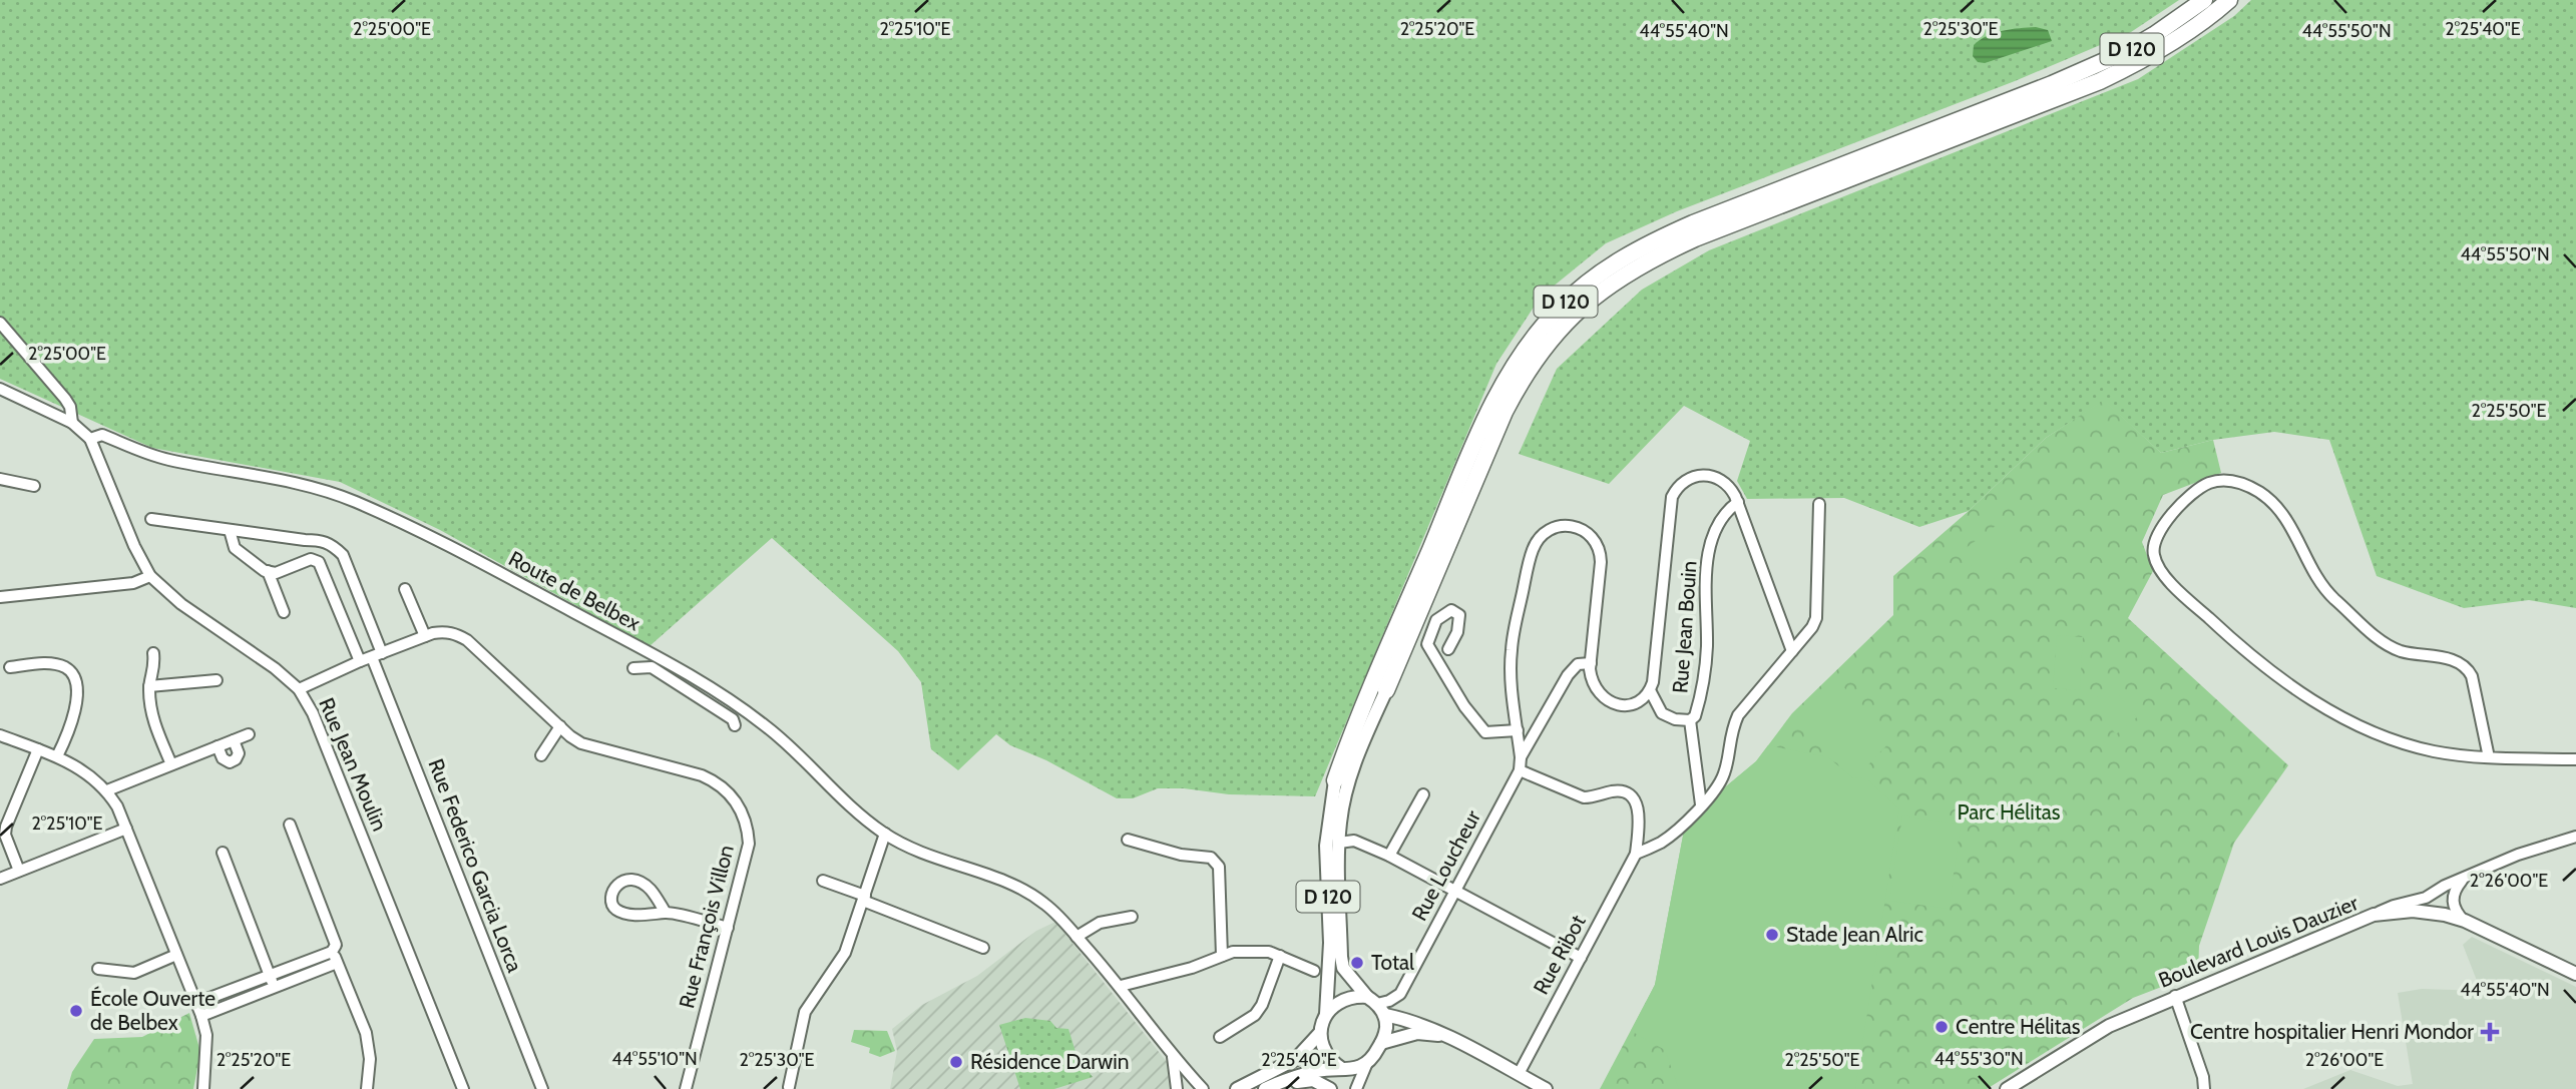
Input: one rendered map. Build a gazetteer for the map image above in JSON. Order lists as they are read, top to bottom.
{
  "streets": {
    "highway": ["D 120"],
    "main road": ["Boulevard Louis Dauzier"],
    "street": [
      "Route de Belbex",
      "Rue Jean Bouin",
      "Rue Jean Moulin",
      "Rue Federico Garcia Lorca",
      "Rue Loucheur",
      "Rue François Villon",
      "Rue Ribot"
    ]
  },
  "crossings": [
    ["D 120", "Rue Loucheur"],
    ["Route de Belbex", "Rue Jean Moulin"],
    ["Rue Jean Moulin", "Rue François Villon"],
    ["Rue Federico Garcia Lorca", "Rue François Villon"]
  ],
  "parks": ["Parc Hélitas"],
  "places": {
    "other": [
      "Stade Jean Alric",
      "Total",
      "École Ouverte de Belbex",
      "Centre Hélitas",
      "Résidence Darwin"
    ],
    "health": ["Centre hospitalier Henri Mondor"]
  },
  "coordinates": [
    "2°25'20\"E",
    "2°25'30\"E",
    "2°25'00\"E",
    "2°25'10\"E",
    "2°25'40\"E",
    "44°55'40\"N",
    "44°55'50\"N",
    "2°25'50\"E",
    "2°26'00\"E",
    "44°55'10\"N",
    "44°55'30\"N"
  ]
}
